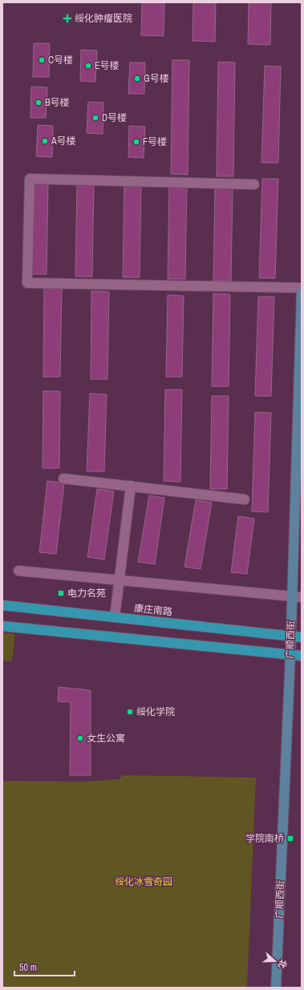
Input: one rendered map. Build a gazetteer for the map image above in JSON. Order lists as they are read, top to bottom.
{
  "streets": {
    "highway": ["康庄南路"],
    "main road": ["广顺西街"]
  },
  "crossings": [
    ["康庄南路", "广顺西街"]
  ],
  "parks": ["绥化冰雪奇园"],
  "places": {
    "health": ["绥化肿瘤医院"],
    "other": [
      "C号楼",
      "E号楼",
      "G号楼",
      "B号楼",
      "D号楼",
      "A号楼",
      "F号楼",
      "绥化学院",
      "女生公寓"
    ],
    "transit": ["电力名苑", "学院南桥"]
  },
  "scale_bar": "50 m",
  "north": "right"
}
